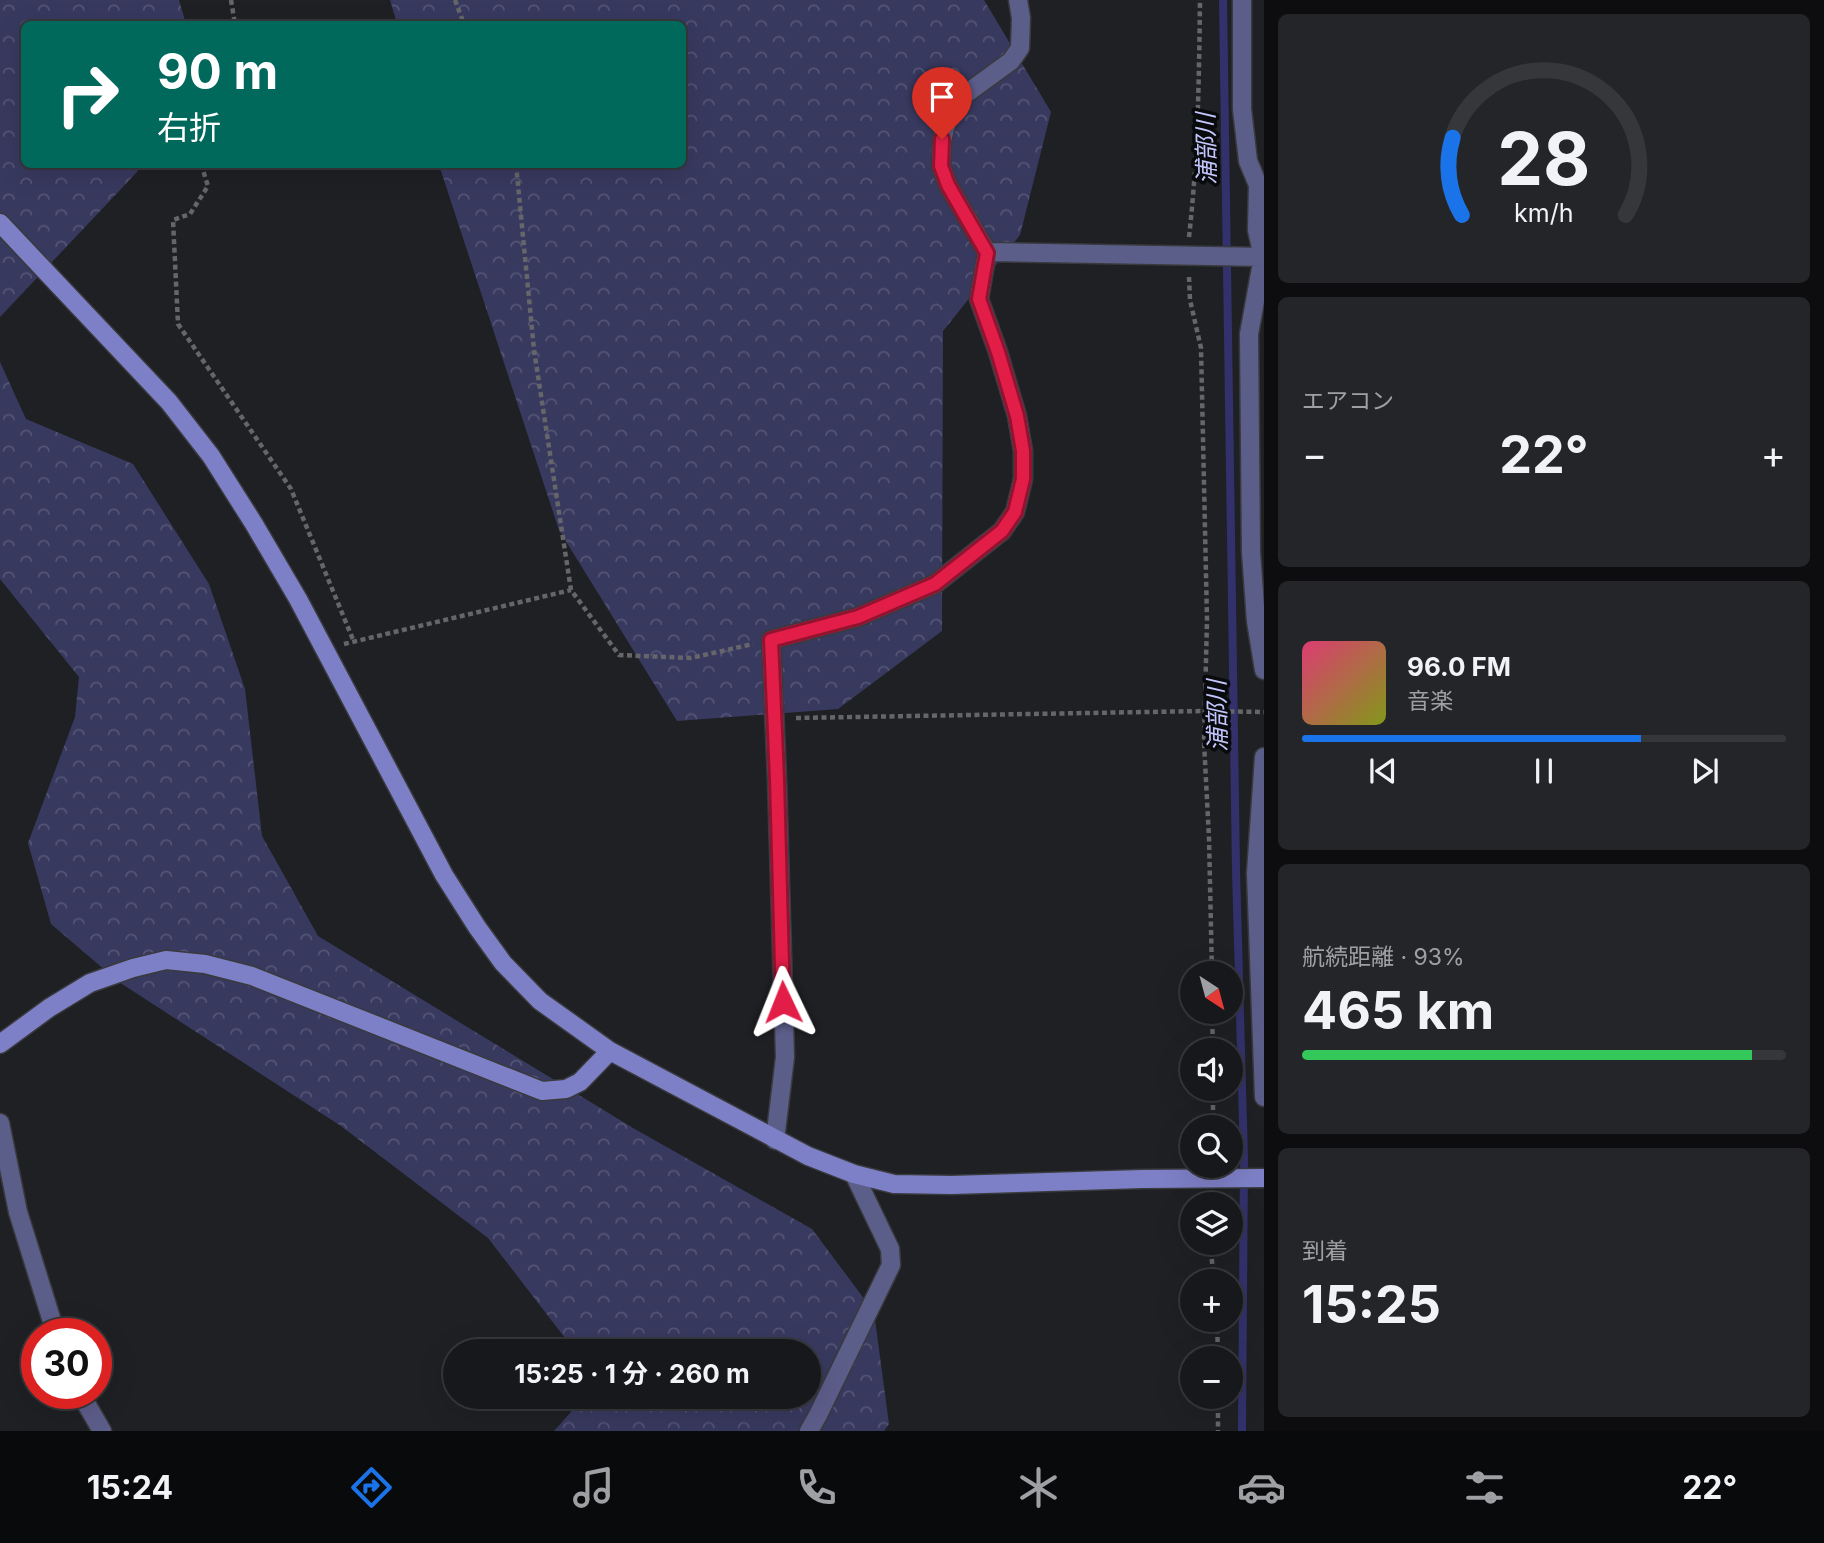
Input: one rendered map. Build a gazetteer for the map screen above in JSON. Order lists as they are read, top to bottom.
{
  "water": ["浦部川"],
  "north": "bottom right",
  "page": {
    "turn": ["90 m", "右折"],
    "tile": [
      "エアコン",
      ["航続距離 · 93%", "465 km"],
      ["到着", "15:25"]
    ],
    "heat": ["−", "22°", "+"],
    "song": ["96.0 FM", "音楽"],
    "map_buttons": ["+", "−"],
    "limit": "30",
    "trip": "15:25 · 1 分 · 260 m",
    "tabs": ["15:24", "22°"],
    "gauge": ["28", "km/h"]
  }
}
